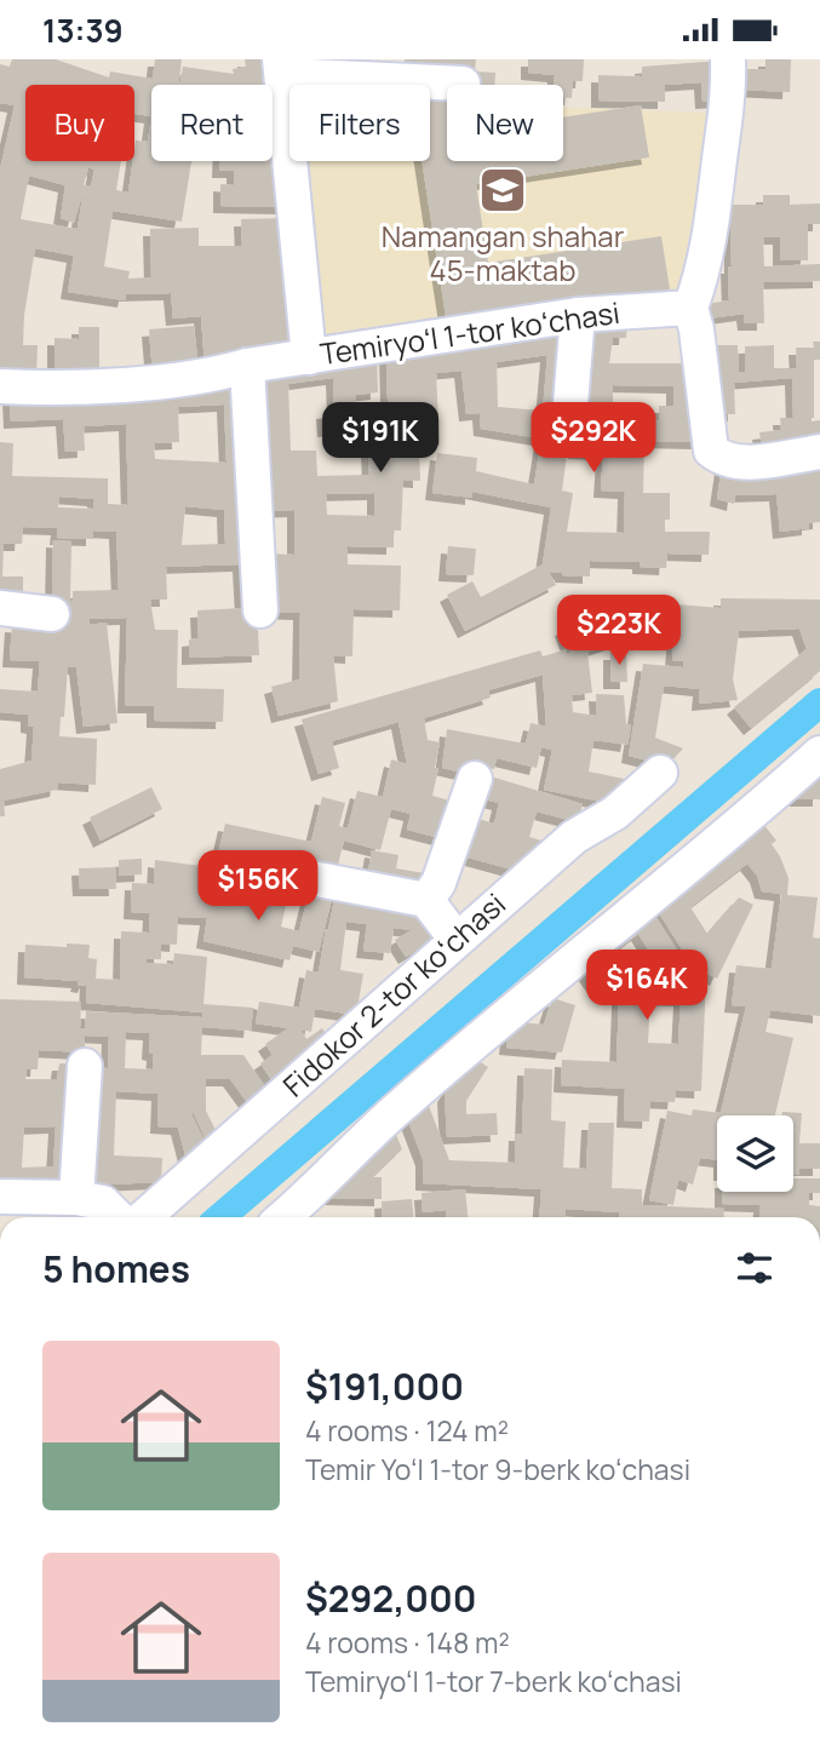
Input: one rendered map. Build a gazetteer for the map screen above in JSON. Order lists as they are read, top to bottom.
{
  "streets": {
    "street": ["Temiryoʻl 1-tor koʻchasi", "Fidokor 2-tor koʻchasi"]
  },
  "places": {
    "school or university": ["Namangan shahar 45-maktab"]
  },
  "page": {
    "status": "13:39",
    "chip": [
      "Buy",
      "Rent",
      "Filters",
      "New"
    ],
    "price": [
      "$191K",
      "$292K",
      "$223K",
      "$156K",
      "$164K"
    ],
    "heading": "5 homes",
    "list": [
      {
        "name": "$191,000",
        "note": "4 rooms · 124 m² · Temir Yoʻl 1-tor 9-berk koʻchasi"
      },
      {
        "name": "$292,000",
        "note": "4 rooms · 148 m² · Temiryoʻl 1-tor 7-berk koʻchasi"
      }
    ]
  }
}
